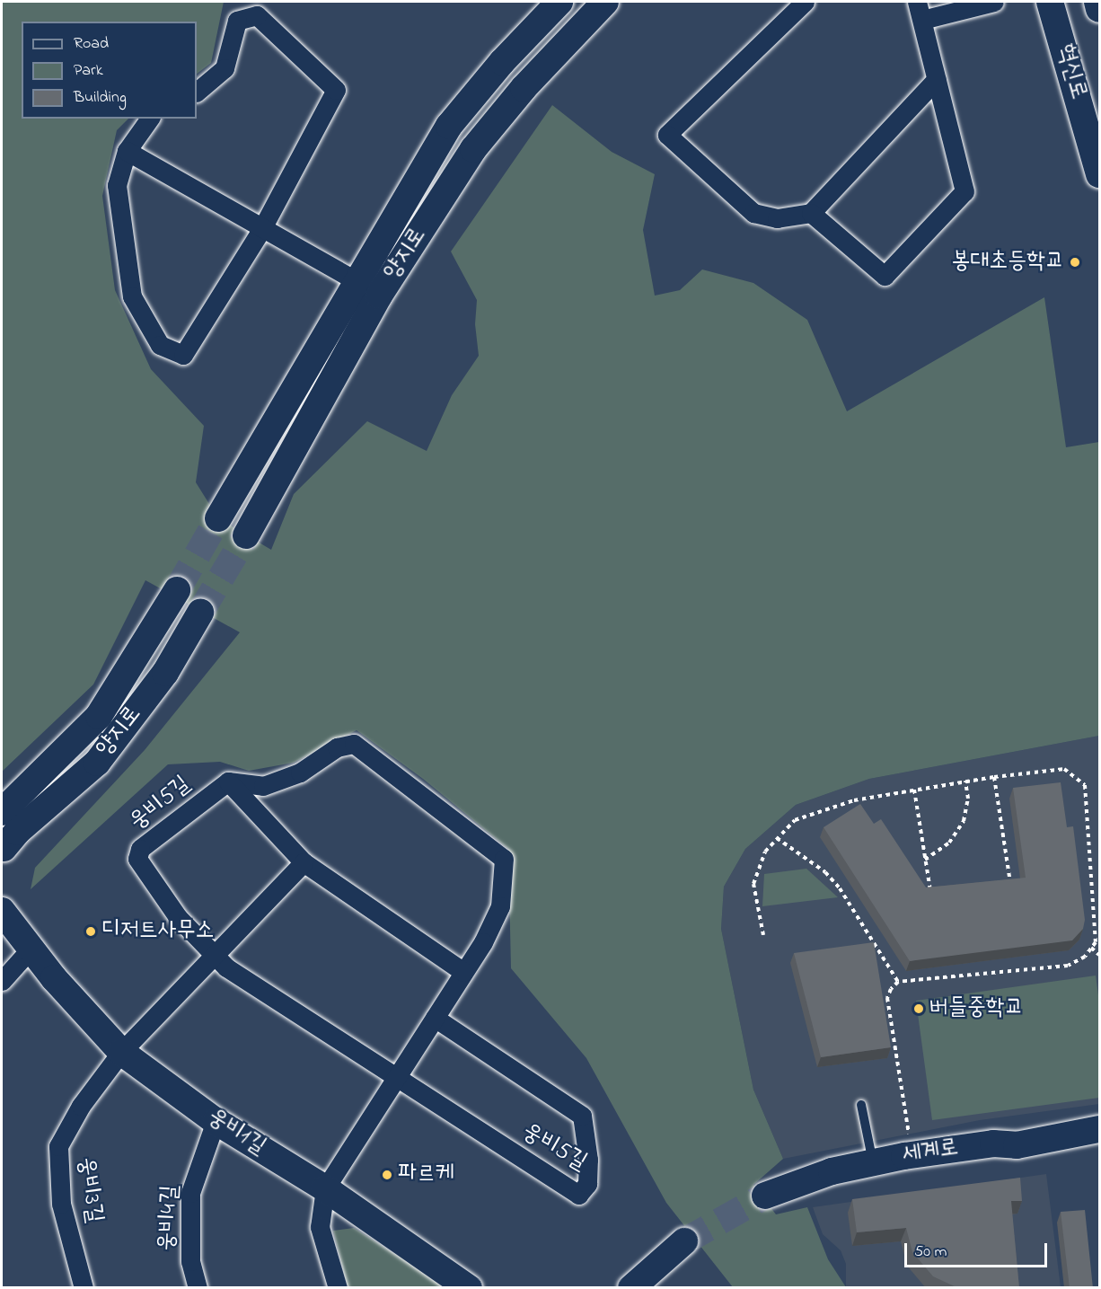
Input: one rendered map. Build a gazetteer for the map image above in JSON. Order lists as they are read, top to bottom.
{
  "streets": {
    "street": [
      "혁신로",
      "양지로",
      "웅비5길",
      "웅비1길",
      "세계로",
      "웅비3길",
      "웅비4길"
    ]
  },
  "crossings": [
    ["웅비1길", "웅비3길"],
    ["웅비1길", "웅비4길"]
  ],
  "places": [
    "봉대초등학교",
    "디저트사무소",
    "버들중학교",
    "파르케"
  ],
  "legend": ["Road", "Park", "Building"],
  "scale_bar": "50 m"
}
